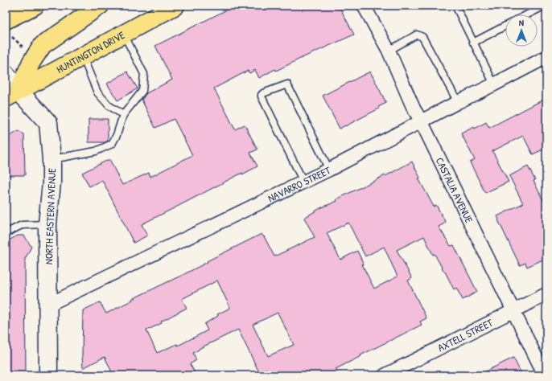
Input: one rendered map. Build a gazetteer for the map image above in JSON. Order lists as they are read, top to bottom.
{
  "streets": {
    "main road": ["HUNTINGTON DRIVE", "NORTH EASTERN AVENUE"],
    "street": ["NAVARRO STREET", "CASTALIA AVENUE", "AXTELL STREET"]
  },
  "crossings": [
    ["HUNTINGTON DRIVE", "NORTH EASTERN AVENUE"],
    ["NAVARRO STREET", "CASTALIA AVENUE"],
    ["NAVARRO STREET", "NORTH EASTERN AVENUE"],
    ["CASTALIA AVENUE", "AXTELL STREET"]
  ],
  "north": "top"
}
